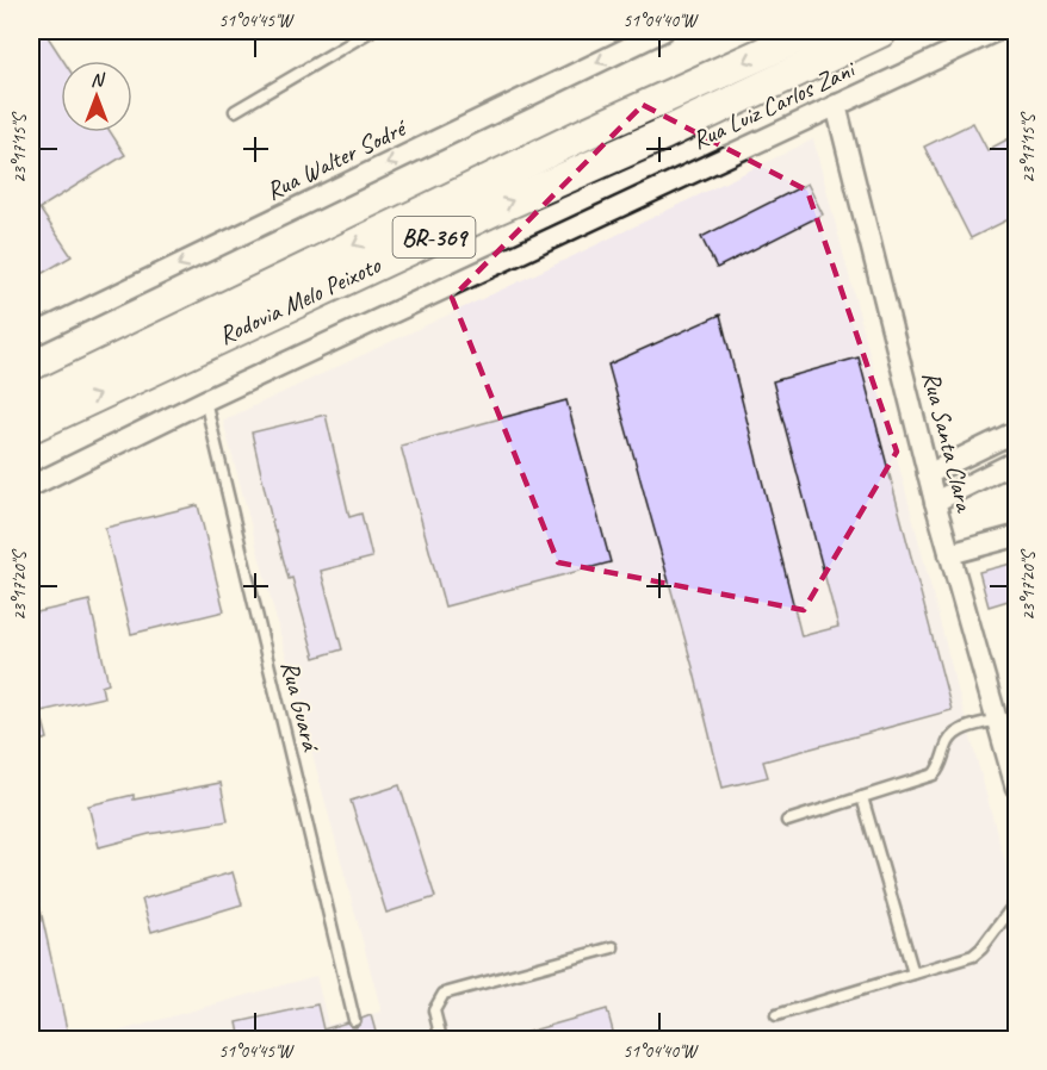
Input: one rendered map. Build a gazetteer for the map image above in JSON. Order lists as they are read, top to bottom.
{
  "streets": {
    "main road": ["BR-369", "Rodovia Melo Peixoto"],
    "street": ["Rua Luiz Carlos Zani", "Rua Walter Sodré", "Rua Santa Clara"],
    "lane": ["Rua Guará"]
  },
  "crossings": [
    ["Rua Luiz Carlos Zani", "Rua Santa Clara"],
    ["Rua Luiz Carlos Zani", "Rua Guará"]
  ],
  "one_way": ["Rua Walter Sodré"],
  "north": "top",
  "coordinates": [
    "51°04'45\"W",
    "51°04'40\"W",
    "23°17'15\"S",
    "23°17'20\"S"
  ]
}
